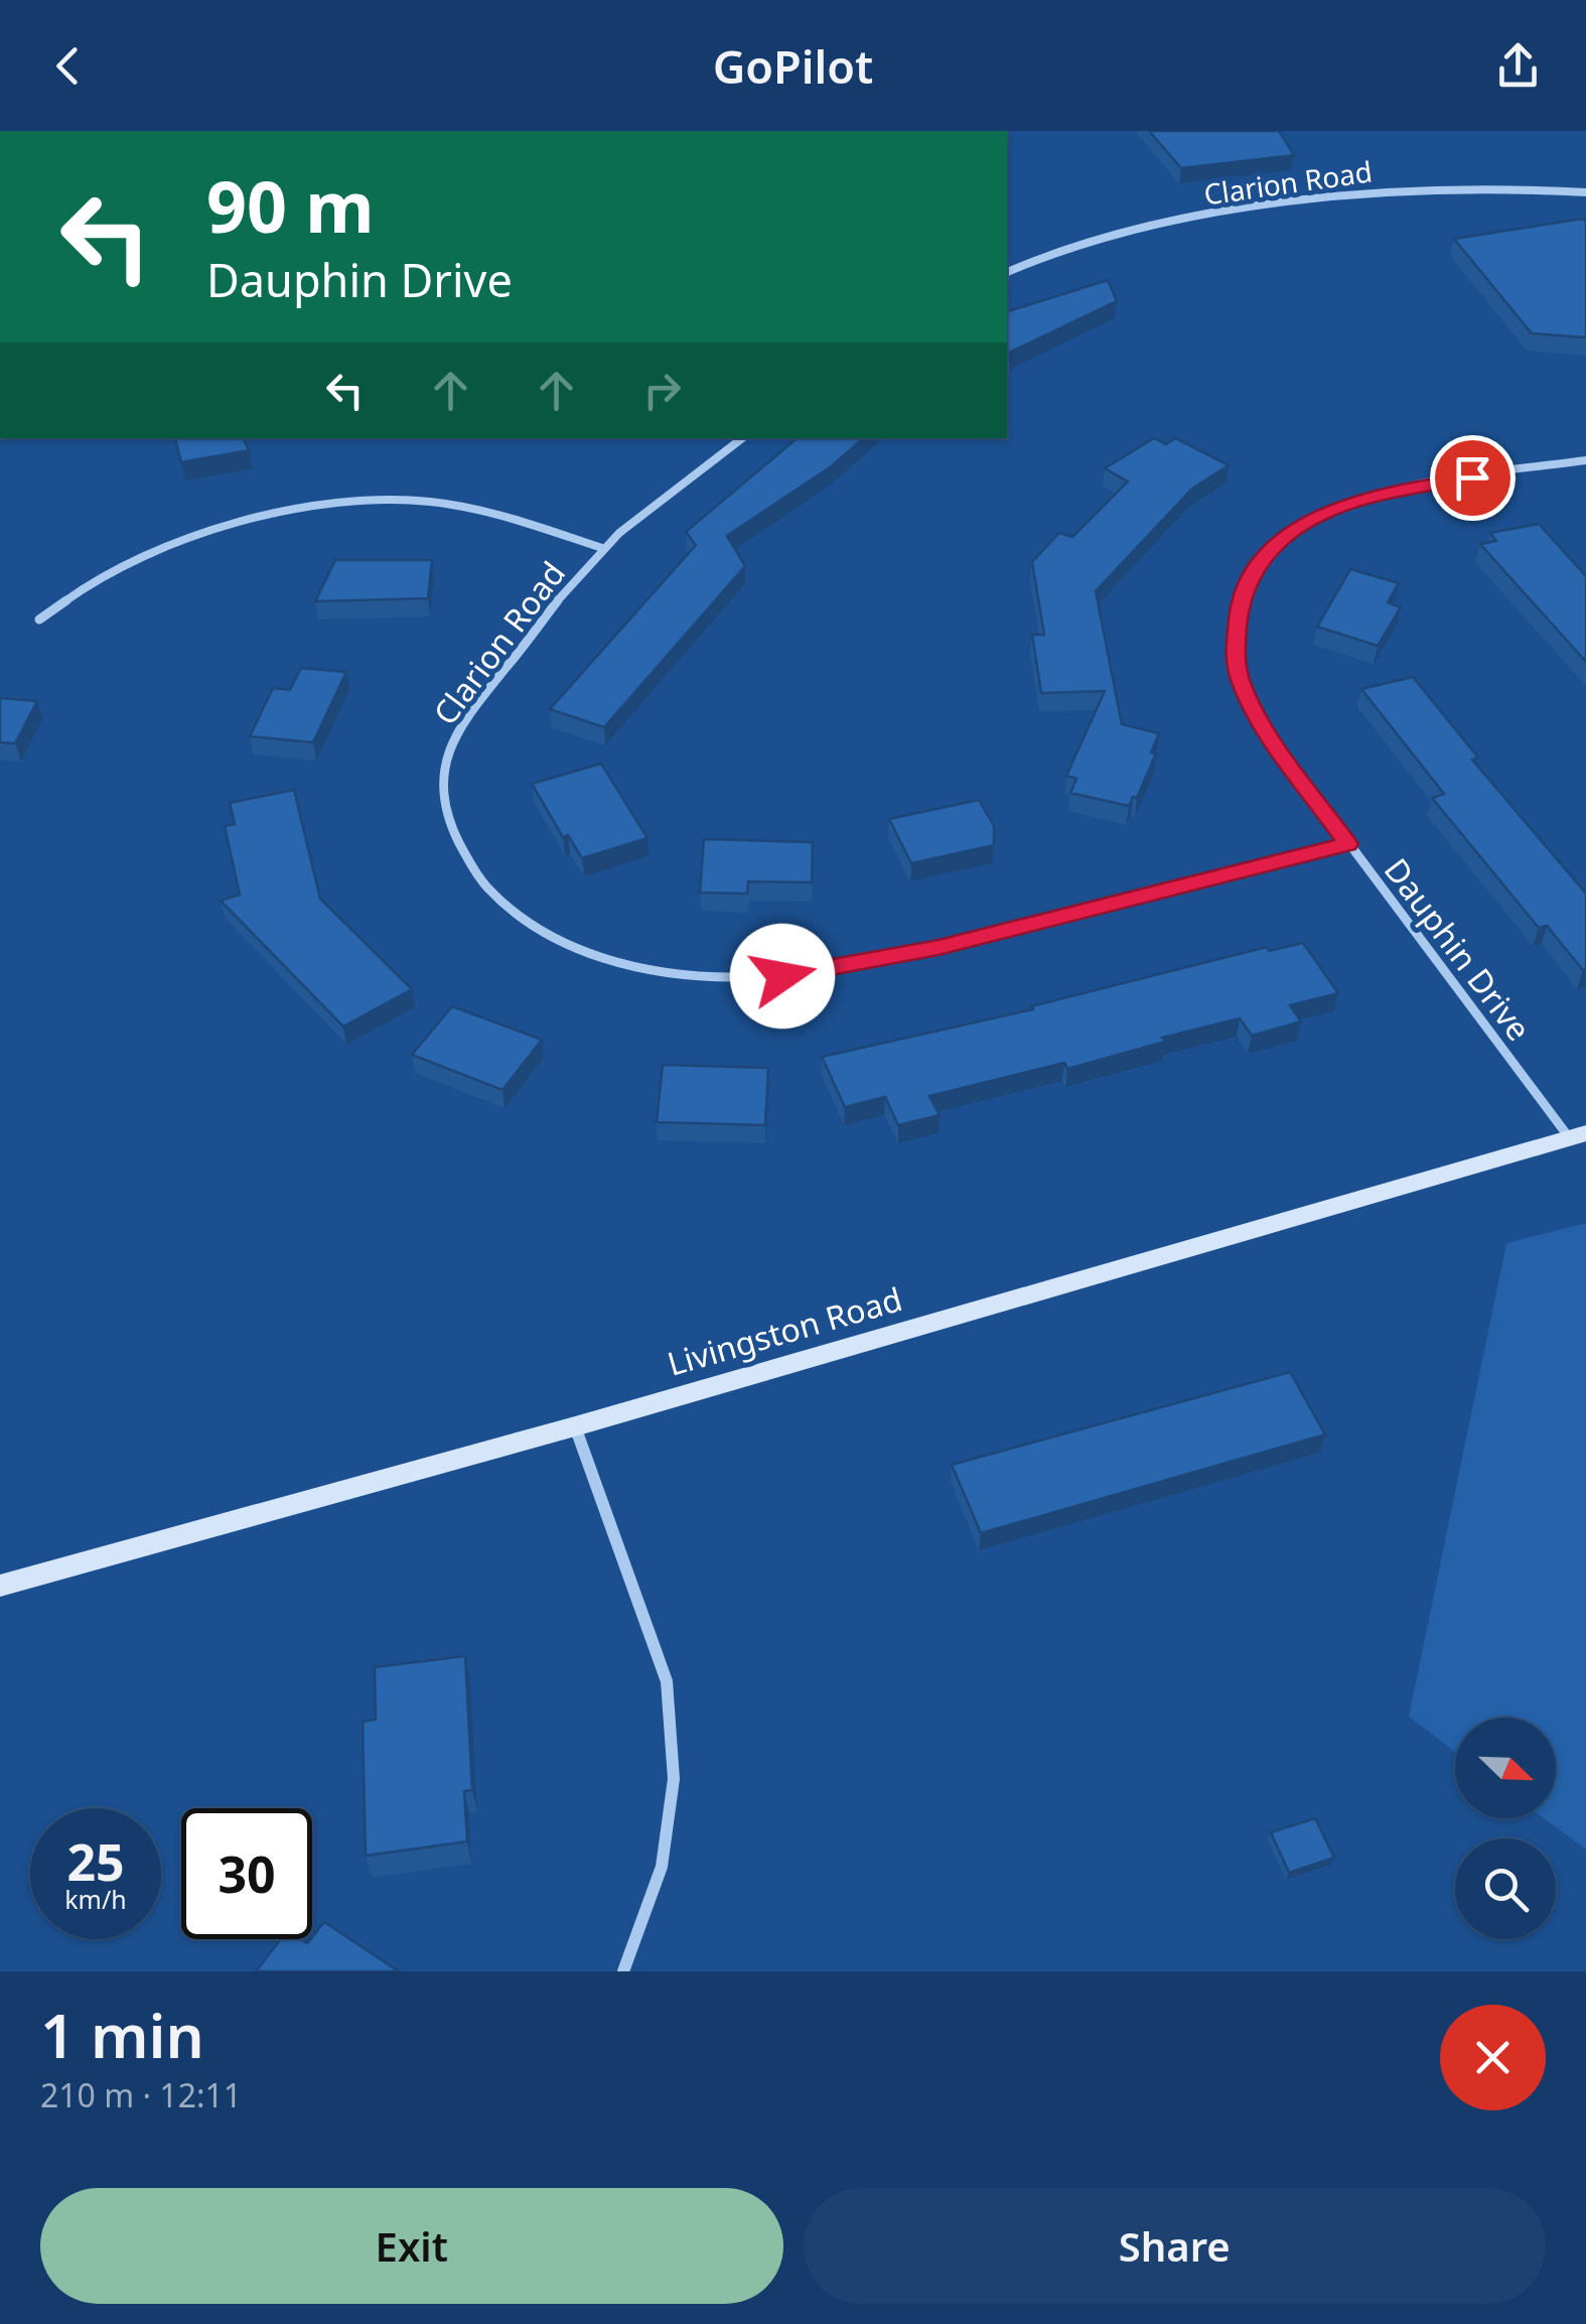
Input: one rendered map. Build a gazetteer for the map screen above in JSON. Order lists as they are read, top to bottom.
{
  "streets": {
    "main road": ["Livingston Road"],
    "street": ["Clarion Road", "Dauphin Drive"]
  },
  "crossings": [
    ["Clarion Road", "Dauphin Drive"],
    ["Dauphin Drive", "Livingston Road"]
  ],
  "north": "bottom right",
  "page": {
    "header": "GoPilot",
    "turn": ["90 m", "Dauphin Drive"],
    "speed": "25 km/h",
    "limit": "30",
    "heading": ["1 min", "210 m · 12:11"],
    "buttons": ["Exit", "Share"]
  }
}
